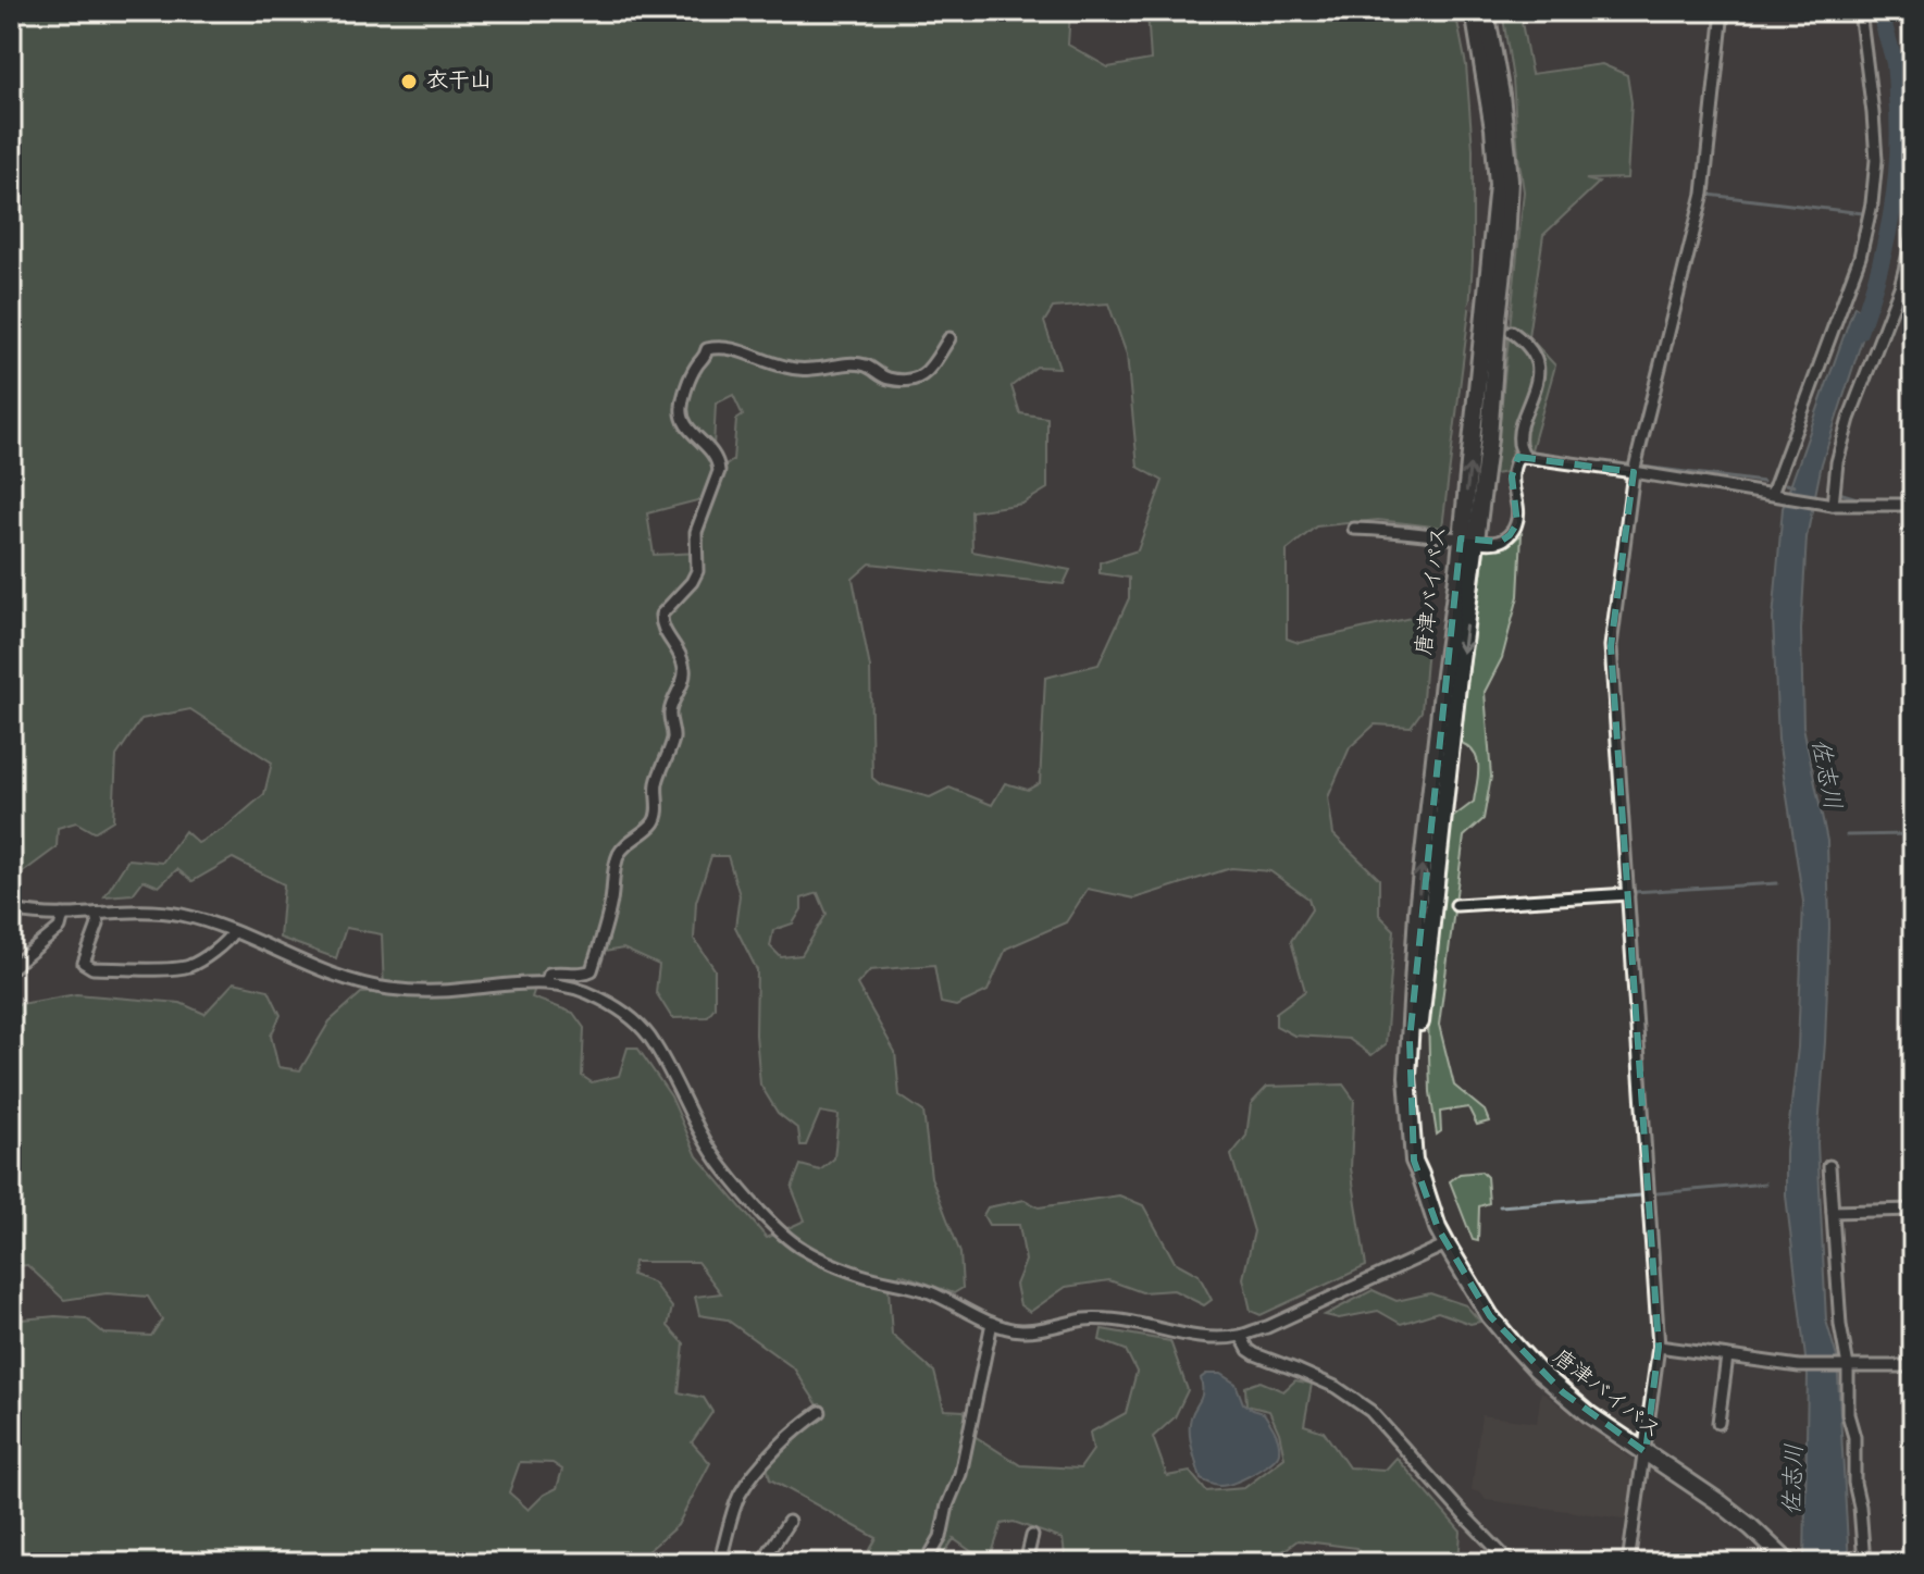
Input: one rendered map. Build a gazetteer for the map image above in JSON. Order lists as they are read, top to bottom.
{
  "streets": {
    "highway": ["唐津バイパス"]
  },
  "water": ["佐志川"],
  "places": ["衣干山"]
}
